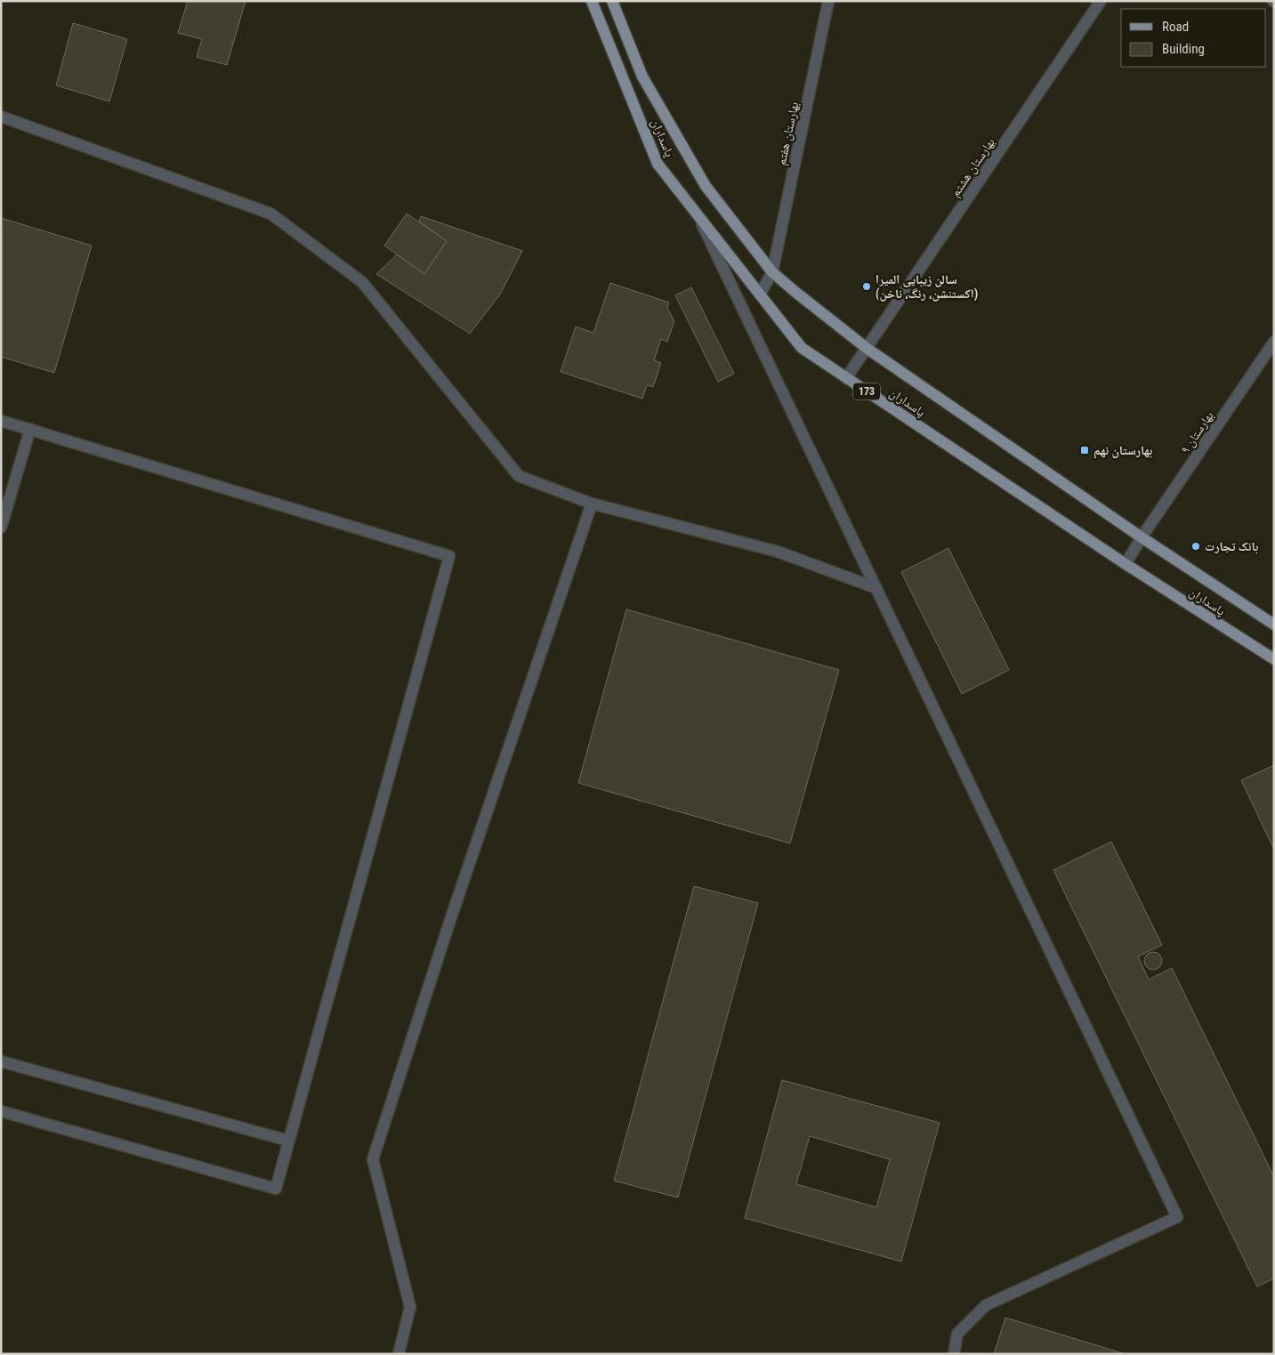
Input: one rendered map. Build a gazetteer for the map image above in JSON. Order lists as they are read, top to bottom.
{
  "streets": {
    "main road": ["پاسداران", "173"],
    "street": ["بهارستان هفتم", "بهارستان هشتم", "بهارستان ٩"]
  },
  "crossings": [
    ["بهارستان هفتم", "پاسداران"],
    ["پاسداران", "بهارستان هشتم"],
    ["پاسداران", "بهارستان ٩"]
  ],
  "places": {
    "other": ["سالن زیبایی المیرا (اکستنشن، رنگ، ناخن)", "بانک تجارت"],
    "transit": ["بهارستان نهم"]
  },
  "legend": ["Road", "Building"]
}
